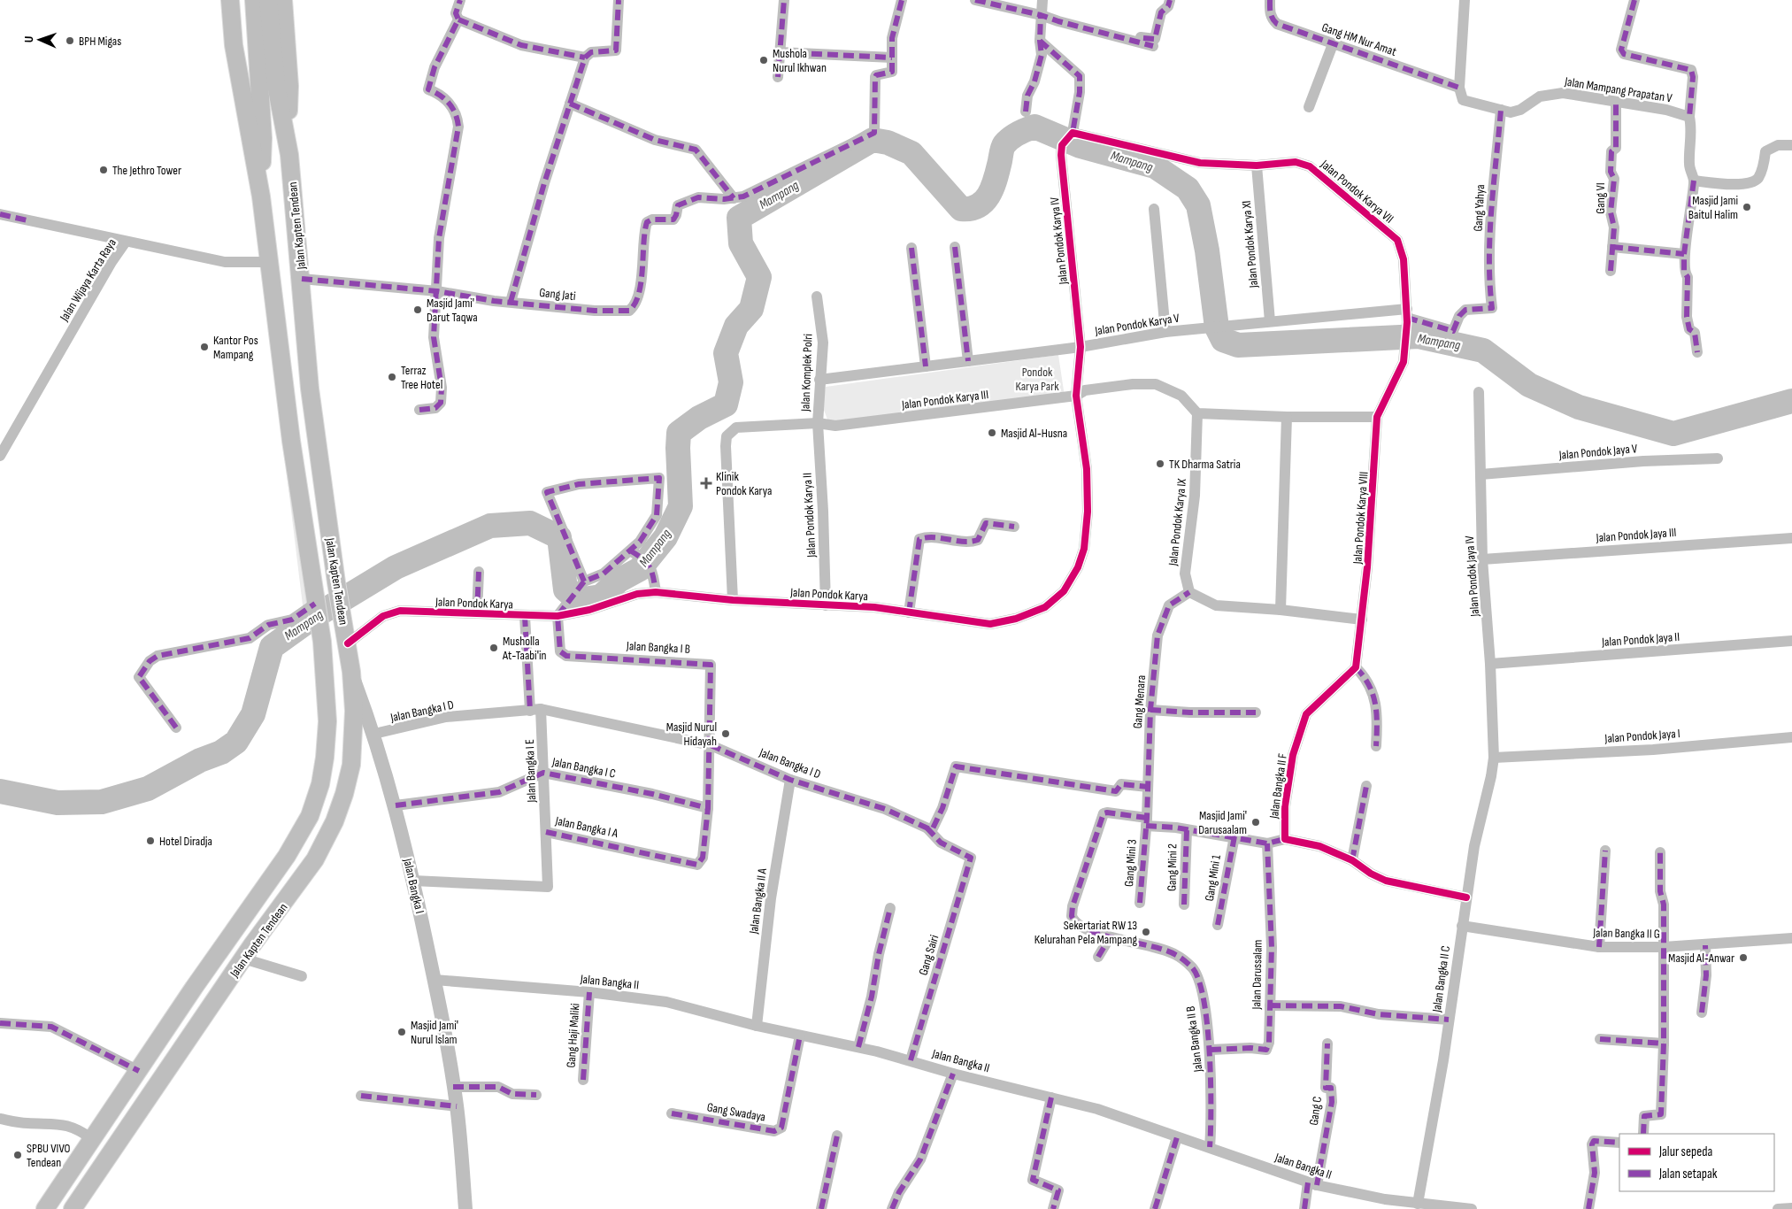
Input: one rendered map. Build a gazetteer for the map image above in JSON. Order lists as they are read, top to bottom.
{
  "streets": {
    "main road": ["Jalan Kapten Tendean"],
    "street": [
      "Gang HM Nur Amat",
      "Jalan Mampang Prapatan V",
      "Jalan Pondok Karya VII",
      "Gang VI",
      "Gang Yahya",
      "Jalan Pondok Karya IV",
      "Jalan Pondok Karya XI",
      "Jalan Wijaya Karta Raya",
      "Gang Jati",
      "Jalan Pondok Karya V",
      "Jalan Komplek Polri",
      "Jalan Pondok Karya III",
      "Jalan Pondok Jaya V",
      "Jalan Pondok Karya II",
      "Jalan Pondok Karya VIII",
      "Jalan Pondok Karya IX",
      "Jalan Pondok Jaya III",
      "Jalan Pondok Jaya IV",
      "Jalan Pondok Karya",
      "Jalan Pondok Jaya II",
      "Jalan Bangka I B",
      "Gang Menara",
      "Jalan Bangka I D",
      "Jalan Pondok Jaya I",
      "Jalan Bangka I C",
      "Jalan Bangka I E",
      "Jalan Bangka II F",
      "Jalan Bangka I A",
      "Gang Mini 3",
      "Gang Mini 2",
      "Gang Mini 1",
      "Jalan Bangka I",
      "Jalan Bangka II A",
      "Jalan Bangka II G",
      "Gang Sairi",
      "Jalan Darussalam",
      "Jalan Bangka II C",
      "Jalan Bangka II",
      "Gang Haji Maliki",
      "Jalan Bangka II B",
      "Gang C",
      "Gang Swadaya"
    ]
  },
  "crossings": [
    ["Gang HM Nur Amat", "Jalan Mampang Prapatan V"],
    ["Jalan Mampang Prapatan V", "Gang VI"],
    ["Jalan Mampang Prapatan V", "Gang Yahya"],
    ["Jalan Pondok Karya VII", "Gang Yahya"],
    ["Jalan Pondok Karya VII", "Jalan Pondok Karya IV"],
    ["Jalan Pondok Karya VII", "Jalan Pondok Karya XI"],
    ["Jalan Pondok Karya VII", "Jalan Pondok Karya V"],
    ["Jalan Pondok Karya VII", "Jalan Pondok Karya VIII"],
    ["Gang Yahya", "Jalan Pondok Karya V"],
    ["Jalan Kapten Tendean", "Jalan Wijaya Karta Raya"],
    ["Jalan Kapten Tendean", "Gang Jati"],
    ["Jalan Kapten Tendean", "Jalan Pondok Karya"],
    ["Jalan Kapten Tendean", "Jalan Bangka I"],
    ["Jalan Pondok Karya IV", "Jalan Pondok Karya V"],
    ["Jalan Pondok Karya IV", "Jalan Pondok Karya"],
    ["Jalan Pondok Karya XI", "Jalan Pondok Karya V"],
    ["Jalan Pondok Karya V", "Jalan Komplek Polri"],
    ["Jalan Pondok Karya V", "Jalan Pondok Karya"],
    ["Jalan Komplek Polri", "Jalan Pondok Karya III"],
    ["Jalan Komplek Polri", "Jalan Pondok Karya II"],
    ["Jalan Pondok Karya III", "Jalan Pondok Karya II"],
    ["Jalan Pondok Karya III", "Jalan Pondok Karya"],
    ["Jalan Pondok Jaya V", "Jalan Pondok Jaya IV"],
    ["Jalan Pondok Karya II", "Jalan Pondok Karya"],
    ["Jalan Pondok Karya IX", "Gang Menara"],
    ["Jalan Pondok Jaya III", "Jalan Pondok Jaya IV"],
    ["Jalan Pondok Jaya IV", "Jalan Pondok Jaya II"],
    ["Jalan Pondok Jaya IV", "Jalan Pondok Jaya I"],
    ["Jalan Pondok Jaya IV", "Jalan Bangka II C"],
    ["Jalan Pondok Karya", "Jalan Bangka I B"],
    ["Jalan Pondok Karya", "Jalan Bangka I E"],
    ["Jalan Bangka I B", "Jalan Bangka I D"],
    ["Gang Menara", "Gang Mini 3"],
    ["Gang Menara", "Jalan Bangka II B"],
    ["Jalan Bangka I D", "Jalan Bangka I E"],
    ["Jalan Bangka I D", "Jalan Bangka I"],
    ["Jalan Bangka I D", "Jalan Bangka II A"],
    ["Jalan Bangka I D", "Gang Sairi"],
    ["Jalan Pondok Jaya I", "Jalan Bangka II C"],
    ["Jalan Bangka I C", "Jalan Bangka I E"],
    ["Jalan Bangka I C", "Jalan Bangka I A"],
    ["Jalan Bangka I C", "Jalan Bangka I"],
    ["Jalan Bangka I E", "Jalan Bangka I A"],
    ["Jalan Bangka I A", "Jalan Bangka I"],
    ["Gang Mini 3", "Jalan Bangka II B"],
    ["Jalan Bangka I", "Jalan Bangka II"],
    ["Jalan Bangka II A", "Jalan Bangka II"],
    ["Jalan Bangka II G", "Jalan Bangka II C"],
    ["Gang Sairi", "Jalan Bangka II"],
    ["Jalan Darussalam", "Jalan Bangka II B"],
    ["Jalan Bangka II C", "Jalan Bangka II"],
    ["Jalan Bangka II", "Gang Haji Maliki"],
    ["Jalan Bangka II", "Jalan Bangka II B"],
    ["Jalan Bangka II", "Gang C"],
    ["Jalan Bangka II", "Gang Swadaya"]
  ],
  "water": ["Mampang"],
  "parks": ["Pondok Karya Park"],
  "places": {
    "other": [
      "BPH Migas",
      "Mushola Nurul Ikhwan",
      "The Jethro Tower",
      "Masjid Jami Baitul Halim",
      "Masjid Jami' Darut Taqwa",
      "Kantor Pos Mampang",
      "Terraz Tree Hotel",
      "Masjid Al-Husna",
      "TK Dharma Satria",
      "Musholla At-Taabi'in",
      "Masjid Nurul Hidayah",
      "Masjid Jami' Darusaalam",
      "Hotel Diradja",
      "Sekertariat RW 13 Kelurahan Pela Mampang",
      "Masjid Al-Anwar",
      "Masjid Jami' Nurul Islam",
      "SPBU VIVO Tendean"
    ],
    "health": ["Klinik Pondok Karya"]
  },
  "legend": ["Jalur sepeda", "Jalan setapak"],
  "north": "left"
}
